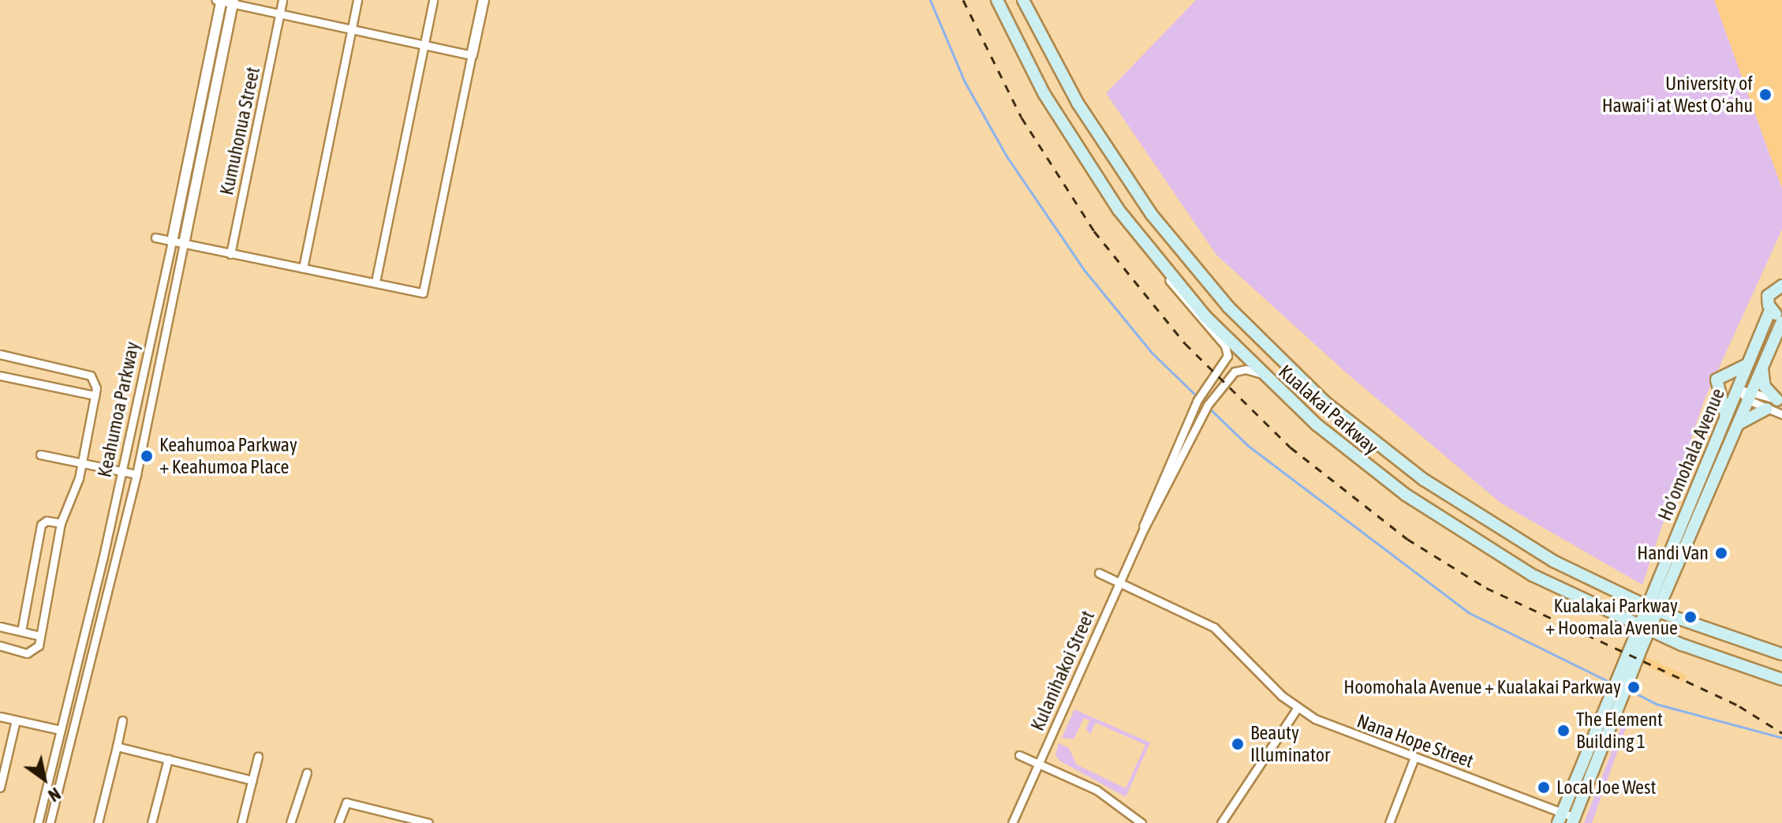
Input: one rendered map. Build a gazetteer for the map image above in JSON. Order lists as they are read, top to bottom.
{
  "streets": {
    "main road": ["Kualakai Parkway", "Ho’omohala Avenue"],
    "street": [
      "Kumuhonua Street",
      "Keahumoa Parkway",
      "Kulanihakoi Street",
      "Nana Hope Street"
    ]
  },
  "crossings": [
    ["Kualakai Parkway", "Ho’omohala Avenue"],
    ["Kualakai Parkway", "Kulanihakoi Street"],
    ["Ho’omohala Avenue", "Nana Hope Street"],
    ["Kulanihakoi Street", "Nana Hope Street"]
  ],
  "places": [
    "University of Hawaiʻi at West Oʻahu",
    "Keahumoa Parkway + Keahumoa Place",
    "Handi Van",
    "Kualakai Parkway + Hoomala Avenue",
    "Hoomohala Avenue + Kualakai Parkway",
    "The Element Building 1",
    "Beauty Illuminator",
    "Local Joe West"
  ],
  "north": "bottom right"
}
